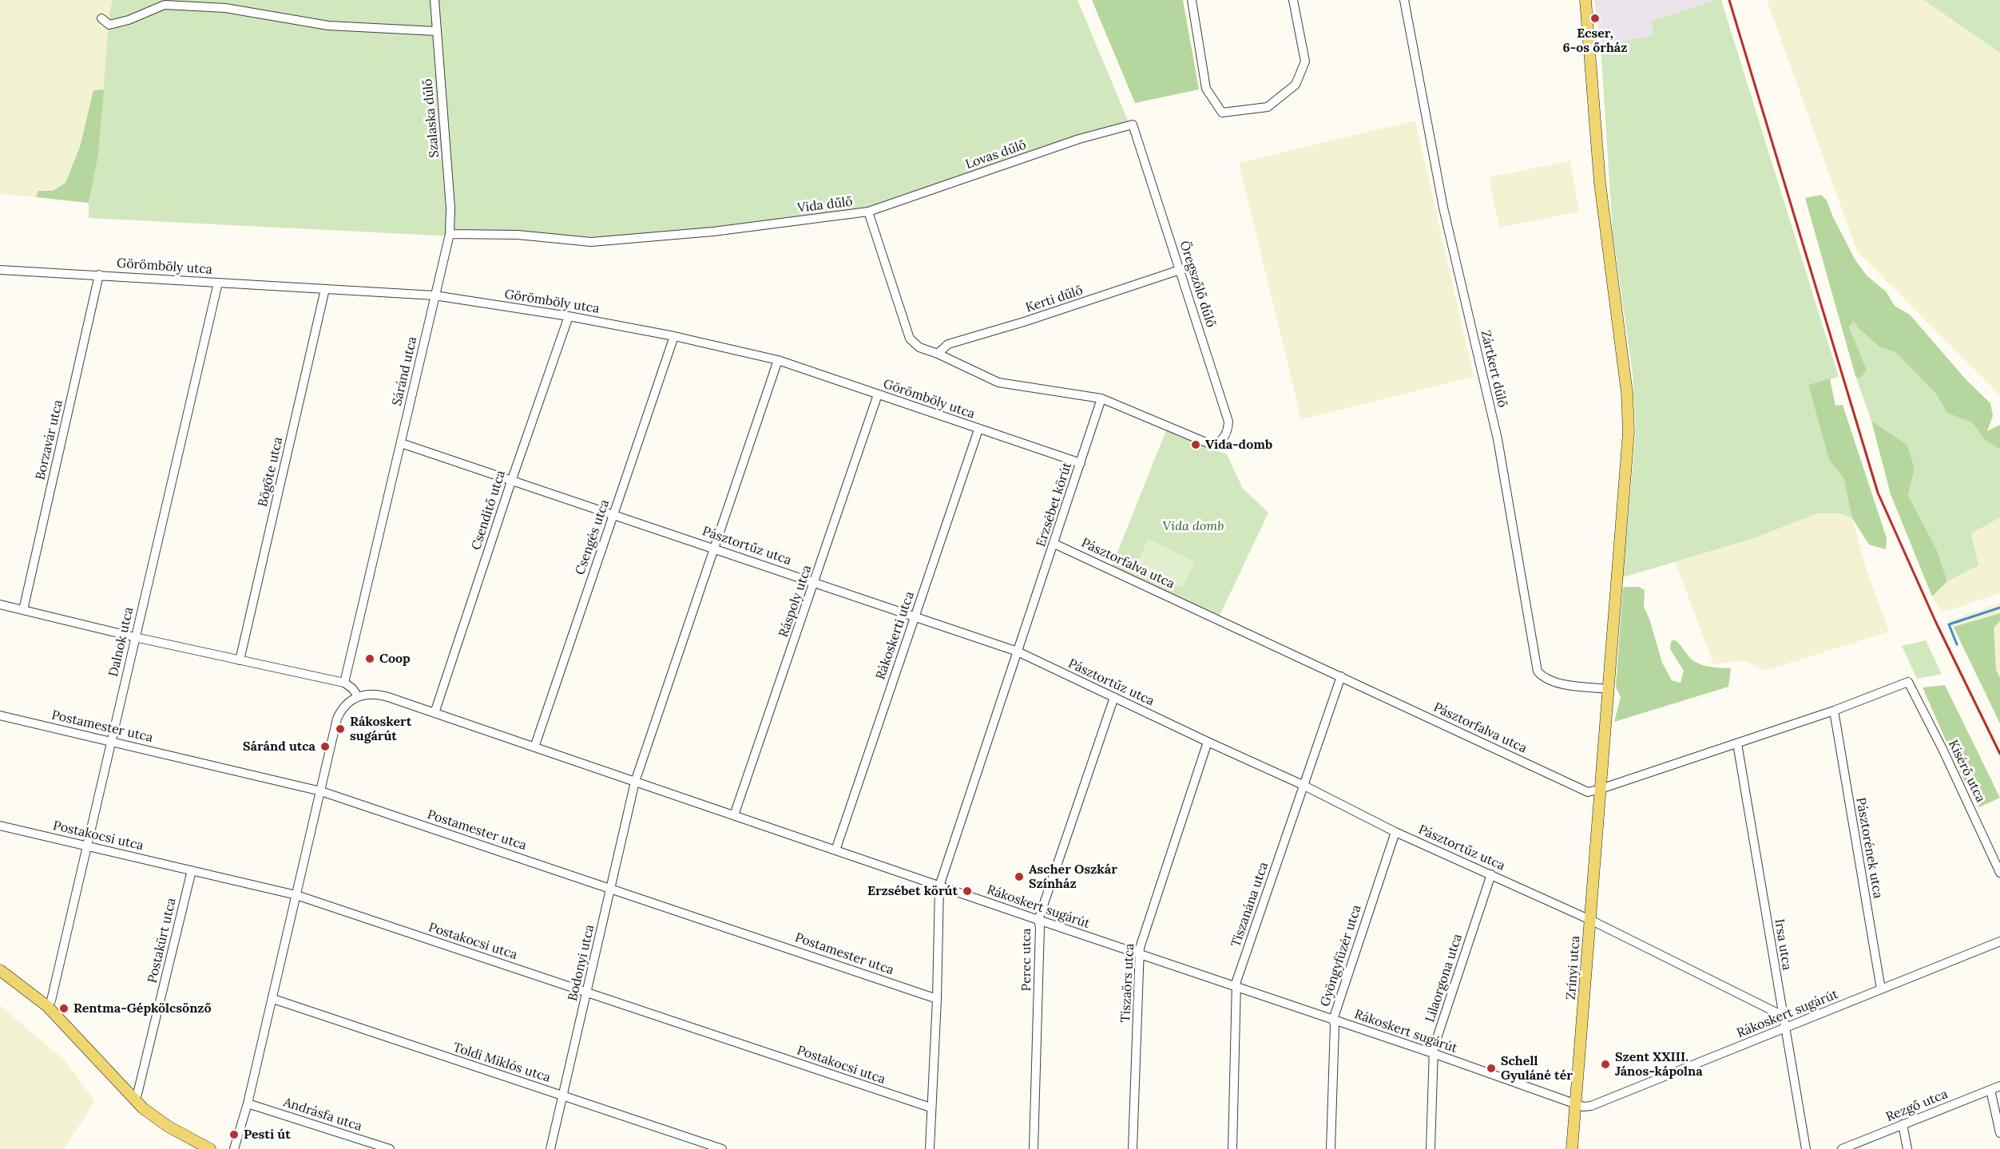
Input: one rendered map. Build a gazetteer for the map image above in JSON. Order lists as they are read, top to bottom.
{
  "streets": {
    "main road": ["Zrínyi utca"],
    "street": [
      "Szalaska dűlő",
      "Lovas dűlő",
      "Vida dűlő",
      "Görömböly utca",
      "Öregszőlő dűlő",
      "Kerti dűlő",
      "Zártkert dűlő",
      "Sáránd utca",
      "Borzavár utca",
      "Bögöte utca",
      "Erzsébet körút",
      "Csendítő utca",
      "Csengés utca",
      "Pásztortűz utca",
      "Pásztorfalva utca",
      "Ráspoly utca",
      "Rákoskerti utca",
      "Dalnok utca",
      "Postamester utca",
      "Kísérő utca",
      "Postakocsi utca",
      "Pásztorének utca",
      "Tiszanána utca",
      "Rákoskert sugárút",
      "Postakürt utca",
      "Irsa utca",
      "Gyöngyfüzér utca",
      "Perec utca",
      "Bodonyi utca",
      "Lilaorgona utca",
      "Tiszaörs utca",
      "Toldi Miklós utca",
      "Rezgő utca",
      "Andrásfa utca"
    ]
  },
  "crossings": [
    ["Szalaska dűlő", "Vida dűlő"],
    ["Szalaska dűlő", "Sáránd utca"],
    ["Lovas dűlő", "Vida dűlő"],
    ["Lovas dűlő", "Öregszőlő dűlő"],
    ["Vida dűlő", "Öregszőlő dűlő"],
    ["Vida dűlő", "Kerti dűlő"],
    ["Vida dűlő", "Sáránd utca"],
    ["Vida dűlő", "Erzsébet körút"],
    ["Görömböly utca", "Sáránd utca"],
    ["Görömböly utca", "Borzavár utca"],
    ["Görömböly utca", "Bögöte utca"],
    ["Görömböly utca", "Erzsébet körút"],
    ["Görömböly utca", "Csendítő utca"],
    ["Görömböly utca", "Csengés utca"],
    ["Görömböly utca", "Ráspoly utca"],
    ["Görömböly utca", "Rákoskerti utca"],
    ["Görömböly utca", "Dalnok utca"],
    ["Görömböly utca", "Bodonyi utca"],
    ["Öregszőlő dűlő", "Kerti dűlő"],
    ["Zártkert dűlő", "Zrínyi utca"],
    ["Sáránd utca", "Pásztortűz utca"],
    ["Erzsébet körút", "Pásztortűz utca"],
    ["Erzsébet körút", "Pásztorfalva utca"],
    ["Erzsébet körút", "Postamester utca"],
    ["Erzsébet körút", "Postakocsi utca"],
    ["Erzsébet körút", "Rákoskert sugárút"],
    ["Csendítő utca", "Pásztortűz utca"],
    ["Csendítő utca", "Rákoskert sugárút"],
    ["Csengés utca", "Pásztortűz utca"],
    ["Csengés utca", "Rákoskert sugárút"],
    ["Pásztortűz utca", "Ráspoly utca"],
    ["Pásztortűz utca", "Rákoskerti utca"],
    ["Pásztortűz utca", "Tiszanána utca"],
    ["Pásztortűz utca", "Irsa utca"],
    ["Pásztortűz utca", "Gyöngyfüzér utca"],
    ["Pásztortűz utca", "Perec utca"],
    ["Pásztortűz utca", "Bodonyi utca"],
    ["Pásztortűz utca", "Zrínyi utca"],
    ["Pásztortűz utca", "Lilaorgona utca"],
    ["Pásztortűz utca", "Tiszaörs utca"],
    ["Pásztorfalva utca", "Kísérő utca"],
    ["Pásztorfalva utca", "Pásztorének utca"],
    ["Pásztorfalva utca", "Tiszanána utca"],
    ["Pásztorfalva utca", "Irsa utca"],
    ["Pásztorfalva utca", "Zrínyi utca"],
    ["Ráspoly utca", "Rákoskert sugárút"],
    ["Rákoskerti utca", "Rákoskert sugárút"],
    ["Dalnok utca", "Postamester utca"],
    ["Dalnok utca", "Postakocsi utca"],
    ["Postamester utca", "Bodonyi utca"],
    ["Postakocsi utca", "Postakürt utca"],
    ["Postakocsi utca", "Bodonyi utca"],
    ["Pásztorének utca", "Rákoskert sugárút"],
    ["Tiszanána utca", "Rákoskert sugárút"],
    ["Rákoskert sugárút", "Irsa utca"],
    ["Rákoskert sugárút", "Gyöngyfüzér utca"],
    ["Rákoskert sugárút", "Perec utca"],
    ["Rákoskert sugárút", "Bodonyi utca"],
    ["Rákoskert sugárút", "Zrínyi utca"],
    ["Rákoskert sugárút", "Lilaorgona utca"],
    ["Rákoskert sugárút", "Tiszaörs utca"],
    ["Bodonyi utca", "Toldi Miklós utca"]
  ],
  "parks": ["Vida domb"],
  "places": [
    "Ecser, 6-os őrház",
    "Vida-domb",
    "Coop",
    "Rákoskert sugárút",
    "Sáránd utca",
    "Ascher Oszkár Színház",
    "Erzsébet körút",
    "Rentma-Gépkölcsönző",
    "Szent XXIII. János-kápolna",
    "Schell Gyuláné tér",
    "Pesti út"
  ]
}
